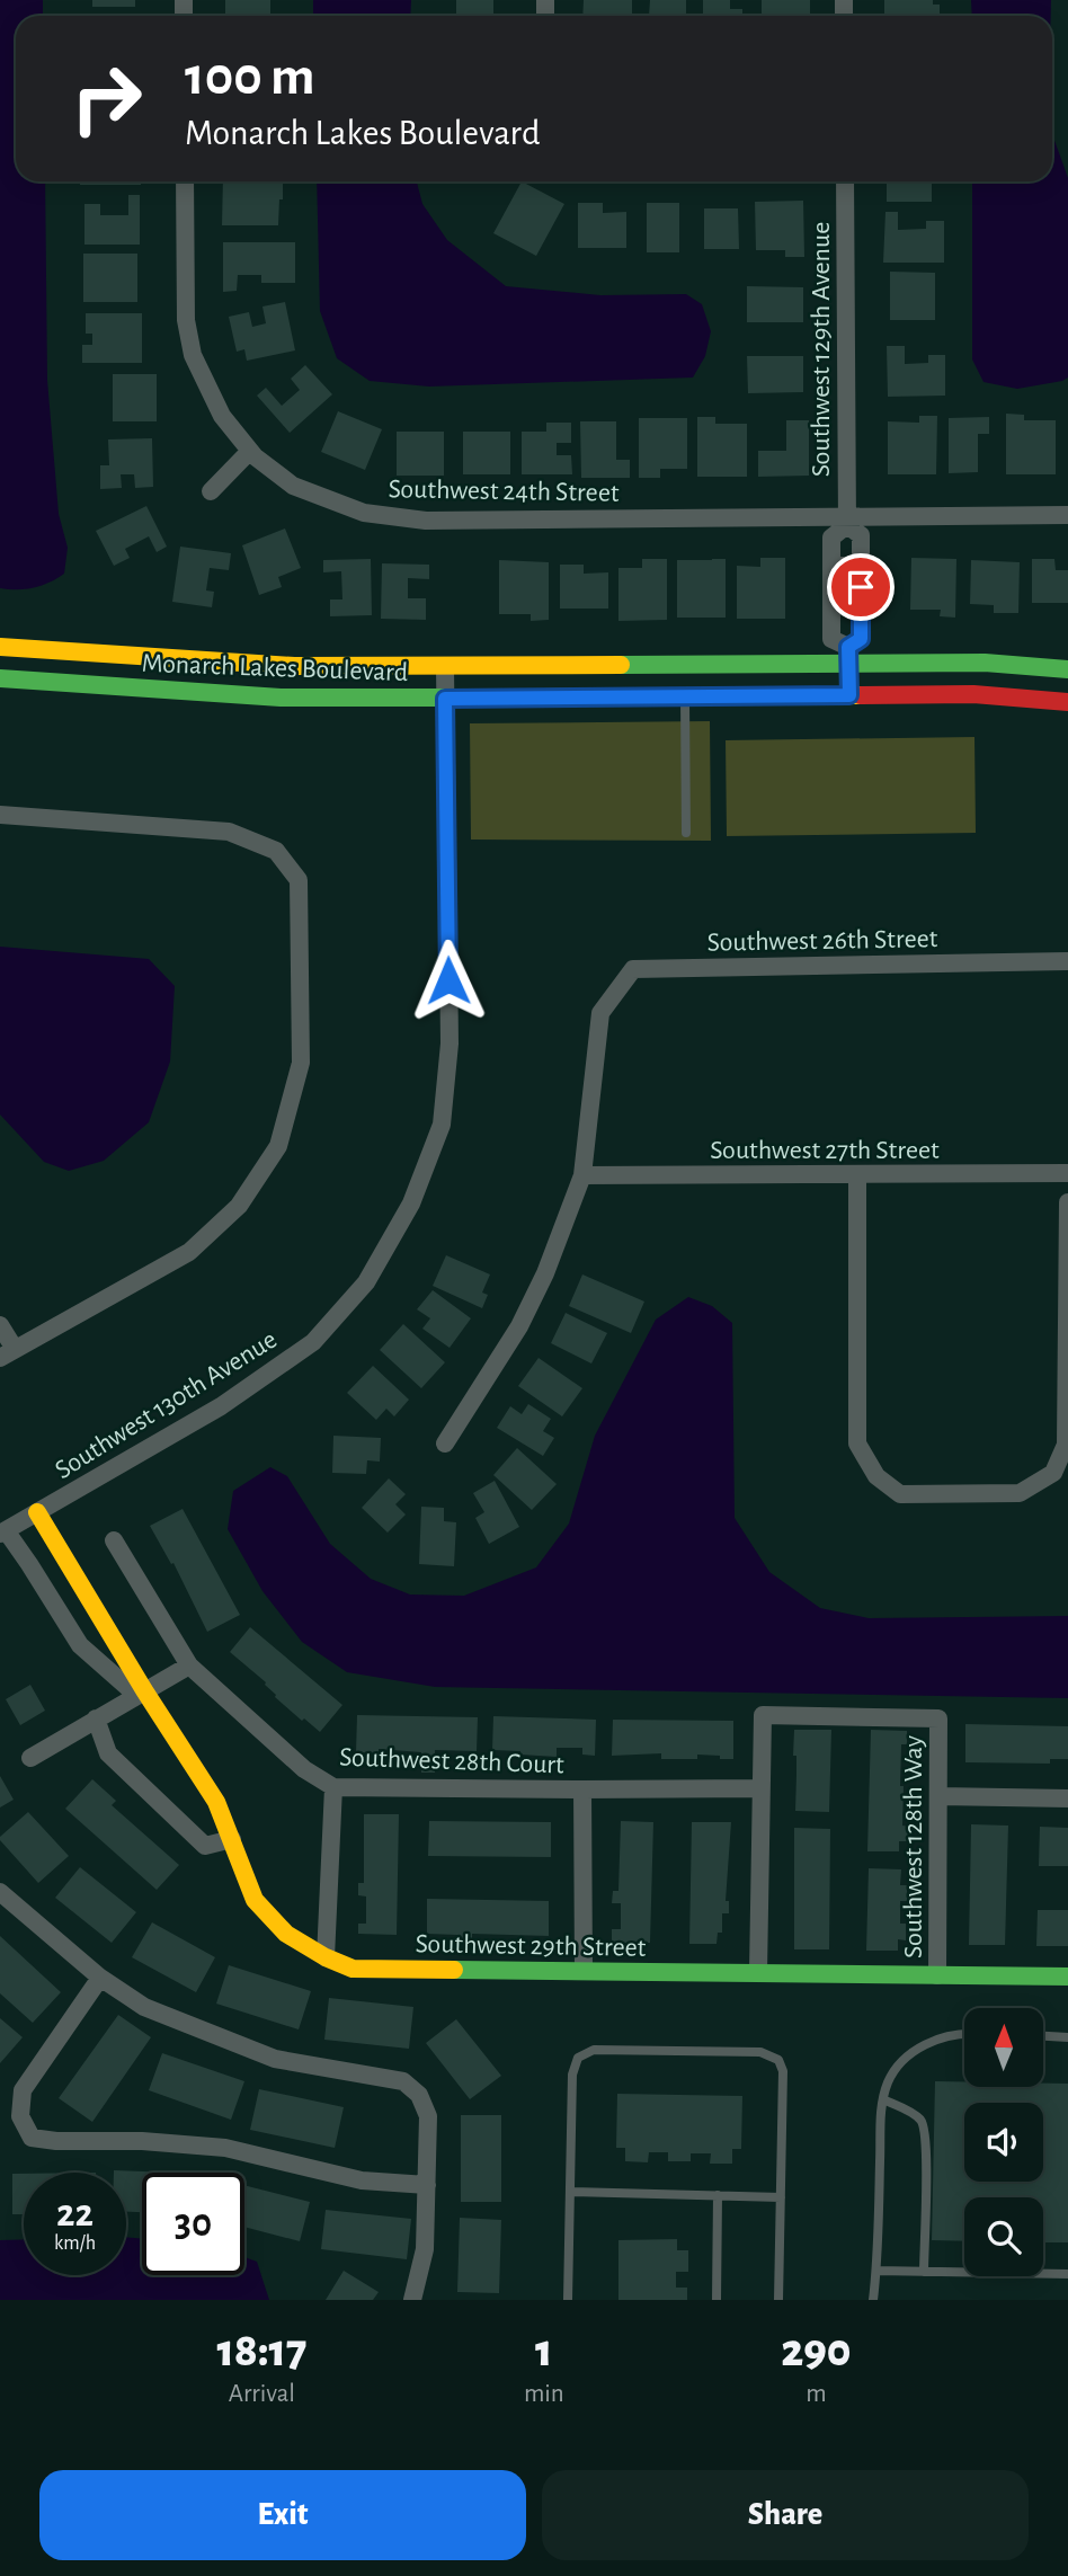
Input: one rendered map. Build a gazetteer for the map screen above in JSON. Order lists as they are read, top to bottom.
{
  "streets": {
    "street": [
      "Southwest 129th Avenue",
      "Southwest 24th Street",
      "Monarch Lakes Boulevard",
      "Southwest 26th Street",
      "Southwest 27th Street",
      "Southwest 130th Avenue",
      "Southwest 28th Court",
      "Southwest 128th Way",
      "Southwest 29th Street"
    ]
  },
  "crossings": [
    ["Southwest 129th Avenue", "Southwest 24th Street"],
    ["Southwest 129th Avenue", "Monarch Lakes Boulevard"],
    ["Monarch Lakes Boulevard", "Southwest 130th Avenue"],
    ["Southwest 26th Street", "Southwest 27th Street"],
    ["Southwest 130th Avenue", "Southwest 29th Street"],
    ["Southwest 28th Court", "Southwest 128th Way"],
    ["Southwest 128th Way", "Southwest 29th Street"]
  ],
  "north": "top",
  "page": {
    "turn": ["100 m", "Monarch Lakes Boulevard"],
    "speed": "22 km/h",
    "limit": "30",
    "eta": [
      "18:17",
      "Arrival",
      "1",
      "min",
      "290",
      "m"
    ],
    "buttons": ["Exit", "Share"]
  }
}
